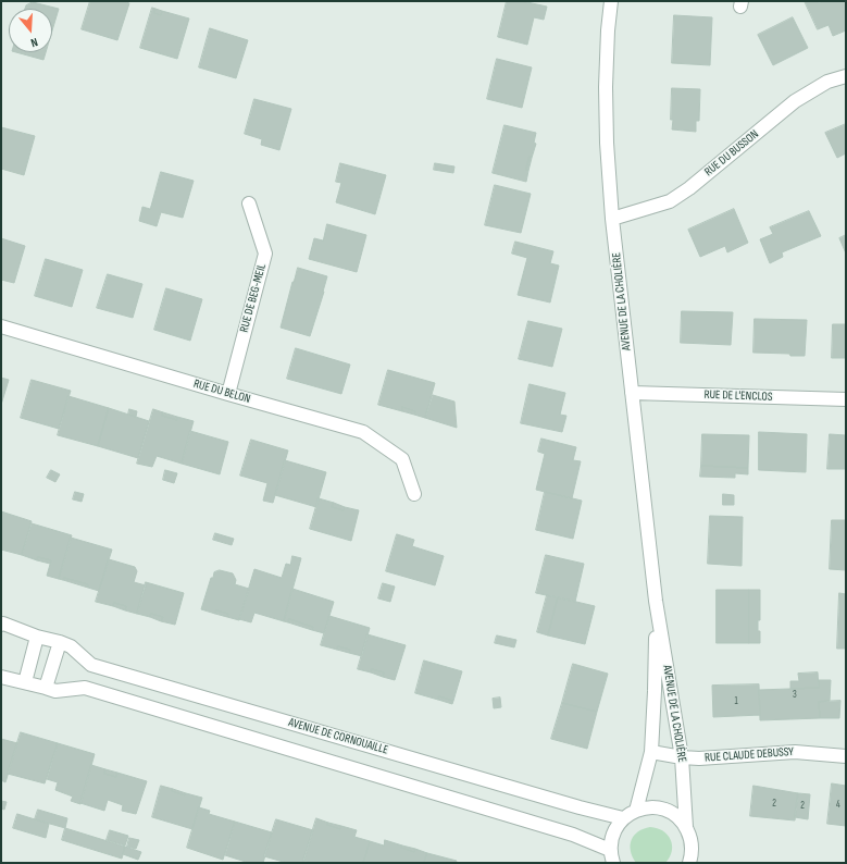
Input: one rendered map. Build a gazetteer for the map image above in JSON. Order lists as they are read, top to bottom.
{
  "streets": {
    "street": [
      "RUE DU BUSSON",
      "RUE DE BEG-MEIL",
      "AVENUE DE LA CHOLIÈRE",
      "RUE DU BELON",
      "RUE DE L'ENCLOS",
      "AVENUE DE CORNOUAILLE",
      "RUE CLAUDE DEBUSSY"
    ]
  },
  "crossings": [
    ["RUE DU BUSSON", "AVENUE DE LA CHOLIÈRE"],
    ["RUE DE BEG-MEIL", "RUE DU BELON"],
    ["AVENUE DE LA CHOLIÈRE", "RUE DE L'ENCLOS"],
    ["AVENUE DE LA CHOLIÈRE", "RUE CLAUDE DEBUSSY"]
  ],
  "house_numbers": [
    "3",
    "1",
    "2",
    "4",
    "2"
  ],
  "north": "bottom"
}
